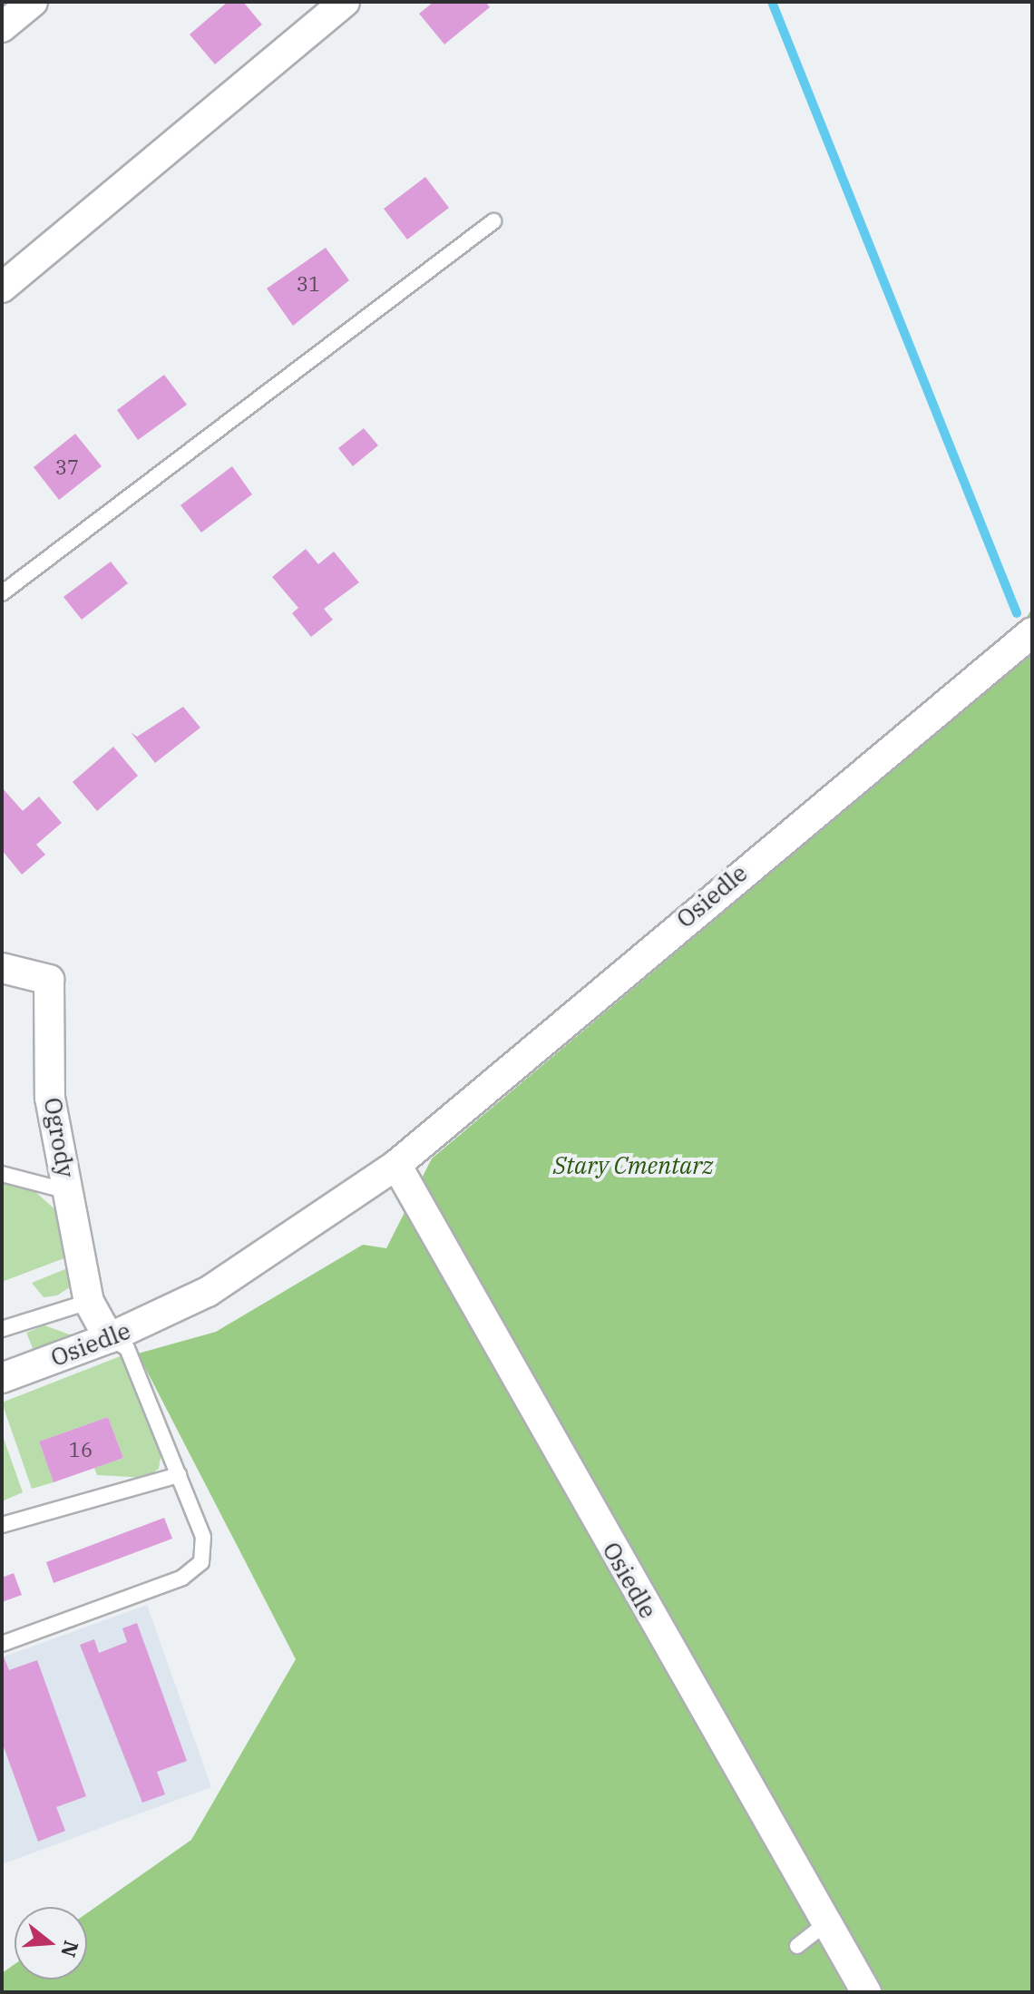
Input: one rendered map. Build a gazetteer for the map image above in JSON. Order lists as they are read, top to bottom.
{
  "streets": {
    "street": ["Osiedle", "Ogrody"]
  },
  "crossings": [
    ["Osiedle", "Ogrody"]
  ],
  "parks": ["Stary Cmentarz"],
  "house_numbers": ["31", "37", "16"],
  "north": "right"
}
